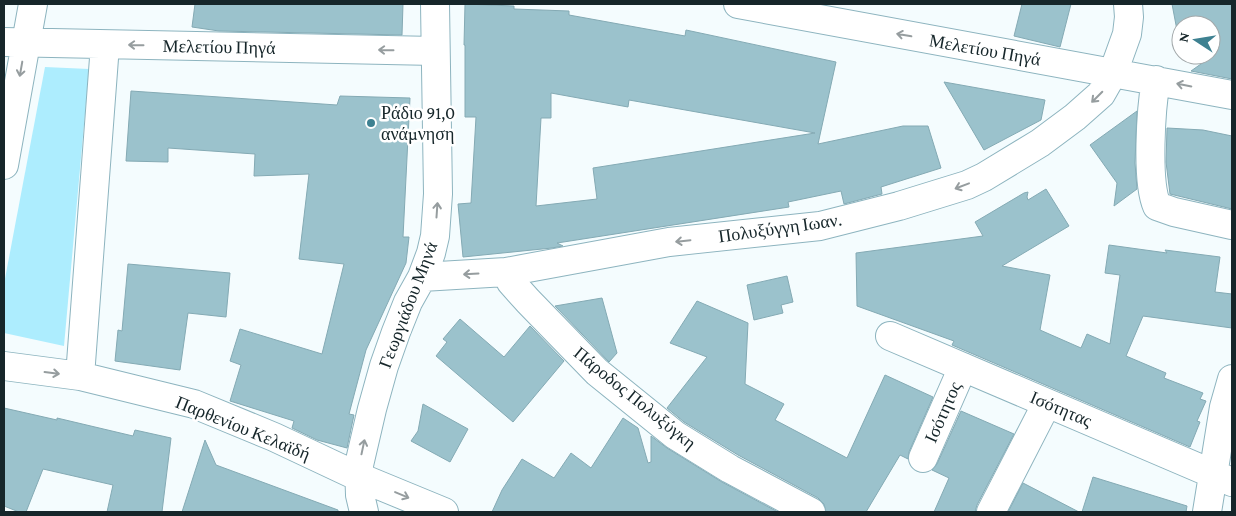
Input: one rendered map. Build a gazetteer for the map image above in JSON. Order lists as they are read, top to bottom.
{
  "streets": {
    "street": [
      "Μελετίου Πηγά",
      "Πολυξύγγη Ιωαν.",
      "Γεωργιάδου Μηνά",
      "Πάροδος Πολυξύγκη",
      "Ισότητας",
      "Ισότητος",
      "Παρθενίου Κελαϊδή"
    ]
  },
  "crossings": [
    ["Μελετίου Πηγά", "Πολυξύγγη Ιωαν."],
    ["Μελετίου Πηγά", "Γεωργιάδου Μηνά"],
    ["Πολυξύγγη Ιωαν.", "Γεωργιάδου Μηνά"],
    ["Πολυξύγγη Ιωαν.", "Πάροδος Πολυξύγκη"],
    ["Γεωργιάδου Μηνά", "Παρθενίου Κελαϊδή"],
    ["Ισότητας", "Ισότητος"]
  ],
  "one_way": [
    "Μελετίου Πηγά",
    "Πολυξύγγη Ιωαν.",
    "Γεωργιάδου Μηνά",
    "Παρθενίου Κελαϊδή"
  ],
  "places": ["Ράδιο 91,0 ανάμνηση"],
  "north": "left"
}
